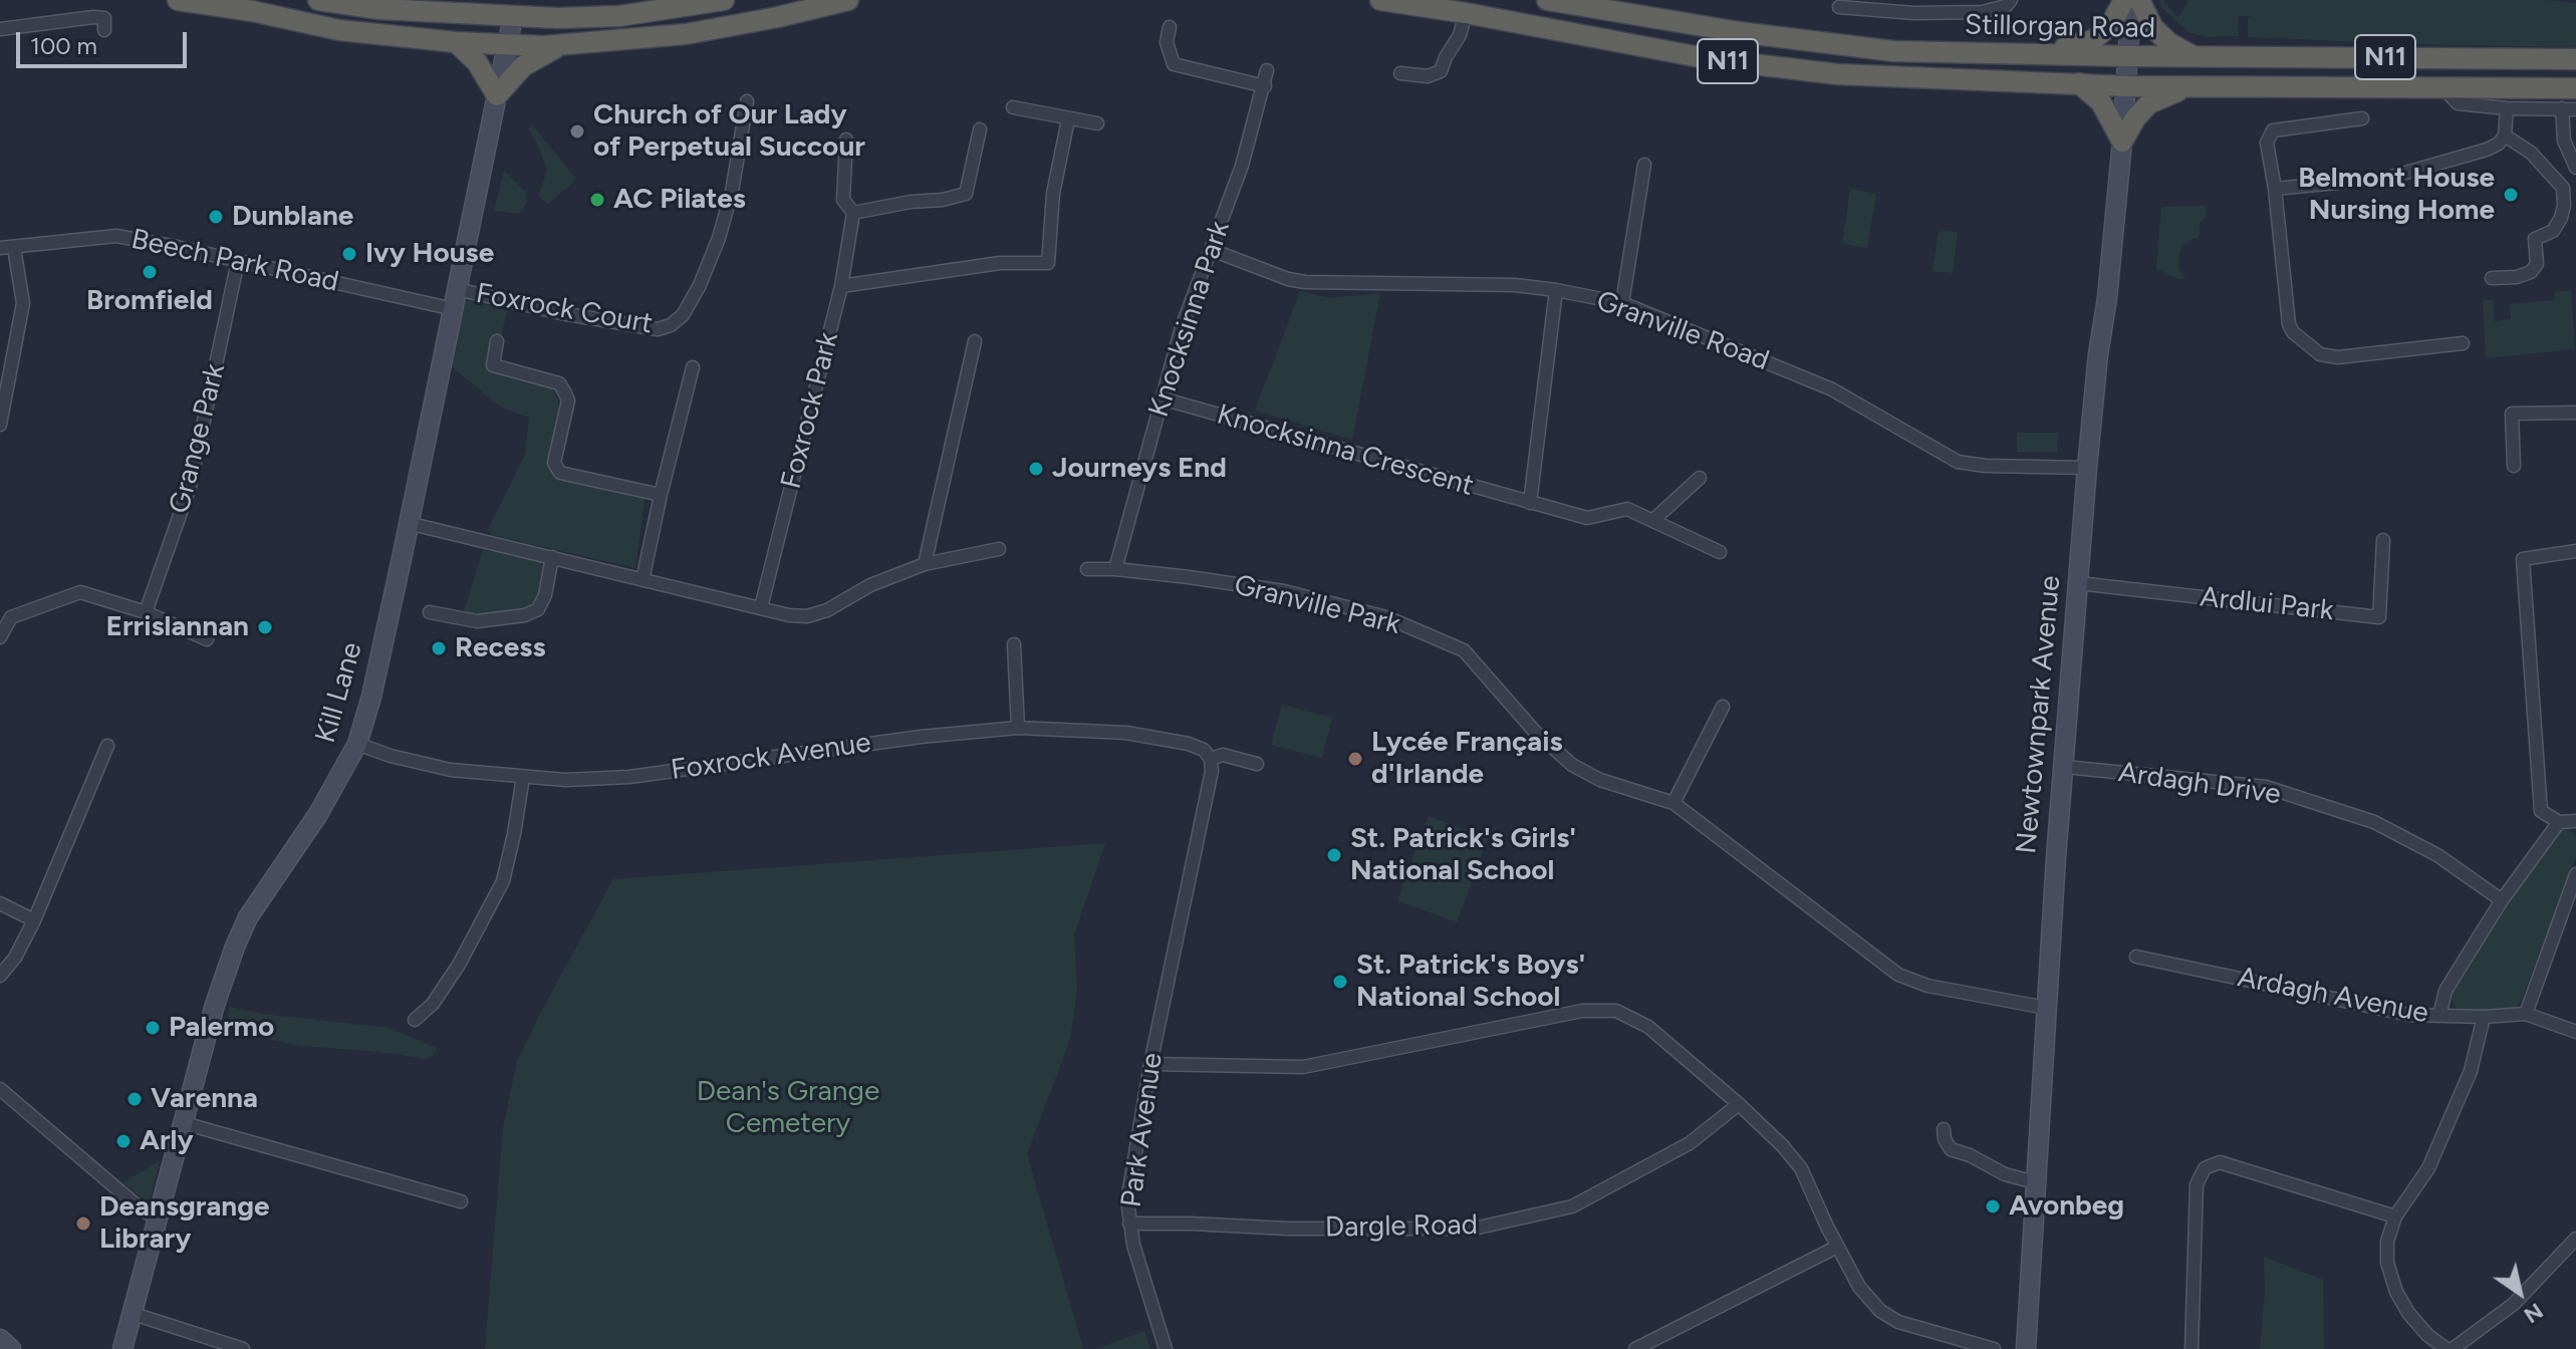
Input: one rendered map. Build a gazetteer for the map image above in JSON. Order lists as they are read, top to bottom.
{
  "streets": {
    "highway": ["Stillorgan Road", "N11"],
    "main road": ["Kill Lane", "Newtownpark Avenue"],
    "street": [
      "Beech Park Road",
      "Foxrock Court",
      "Knocksinna Park",
      "Granville Road",
      "Foxrock Park",
      "Grange Park",
      "Knocksinna Crescent",
      "Ardlui Park",
      "Granville Park",
      "Foxrock Avenue",
      "Ardagh Drive",
      "Ardagh Avenue",
      "Park Avenue",
      "Dargle Road"
    ]
  },
  "crossings": [
    ["Stillorgan Road", "N11"],
    ["Stillorgan Road", "Newtownpark Avenue"],
    ["N11", "Newtownpark Avenue"],
    ["Beech Park Road", "Grange Park"],
    ["Beech Park Road", "Kill Lane"],
    ["Foxrock Court", "Kill Lane"],
    ["Knocksinna Park", "Granville Road"],
    ["Knocksinna Park", "Knocksinna Crescent"],
    ["Knocksinna Park", "Granville Park"],
    ["Granville Road", "Newtownpark Avenue"],
    ["Ardlui Park", "Newtownpark Avenue"],
    ["Granville Park", "Newtownpark Avenue"],
    ["Kill Lane", "Foxrock Avenue"],
    ["Newtownpark Avenue", "Ardagh Drive"],
    ["Foxrock Avenue", "Park Avenue"],
    ["Park Avenue", "Dargle Road"]
  ],
  "parks": ["Dean's Grange Cemetery"],
  "places": [
    "Church of Our Lady of Perpetual Succour",
    "Belmont House Nursing Home",
    "AC Pilates",
    "Dunblane",
    "Ivy House",
    "Bromfield",
    "Journeys End",
    "Errislannan",
    "Recess",
    "Lycée Français d'Irlande",
    "St. Patrick's Girls' National School",
    "St. Patrick's Boys' National School",
    "Palermo",
    "Varenna",
    "Arly",
    "Avonbeg",
    "Deansgrange Library"
  ],
  "scale_bar": "100 m",
  "north": "bottom right"
}
